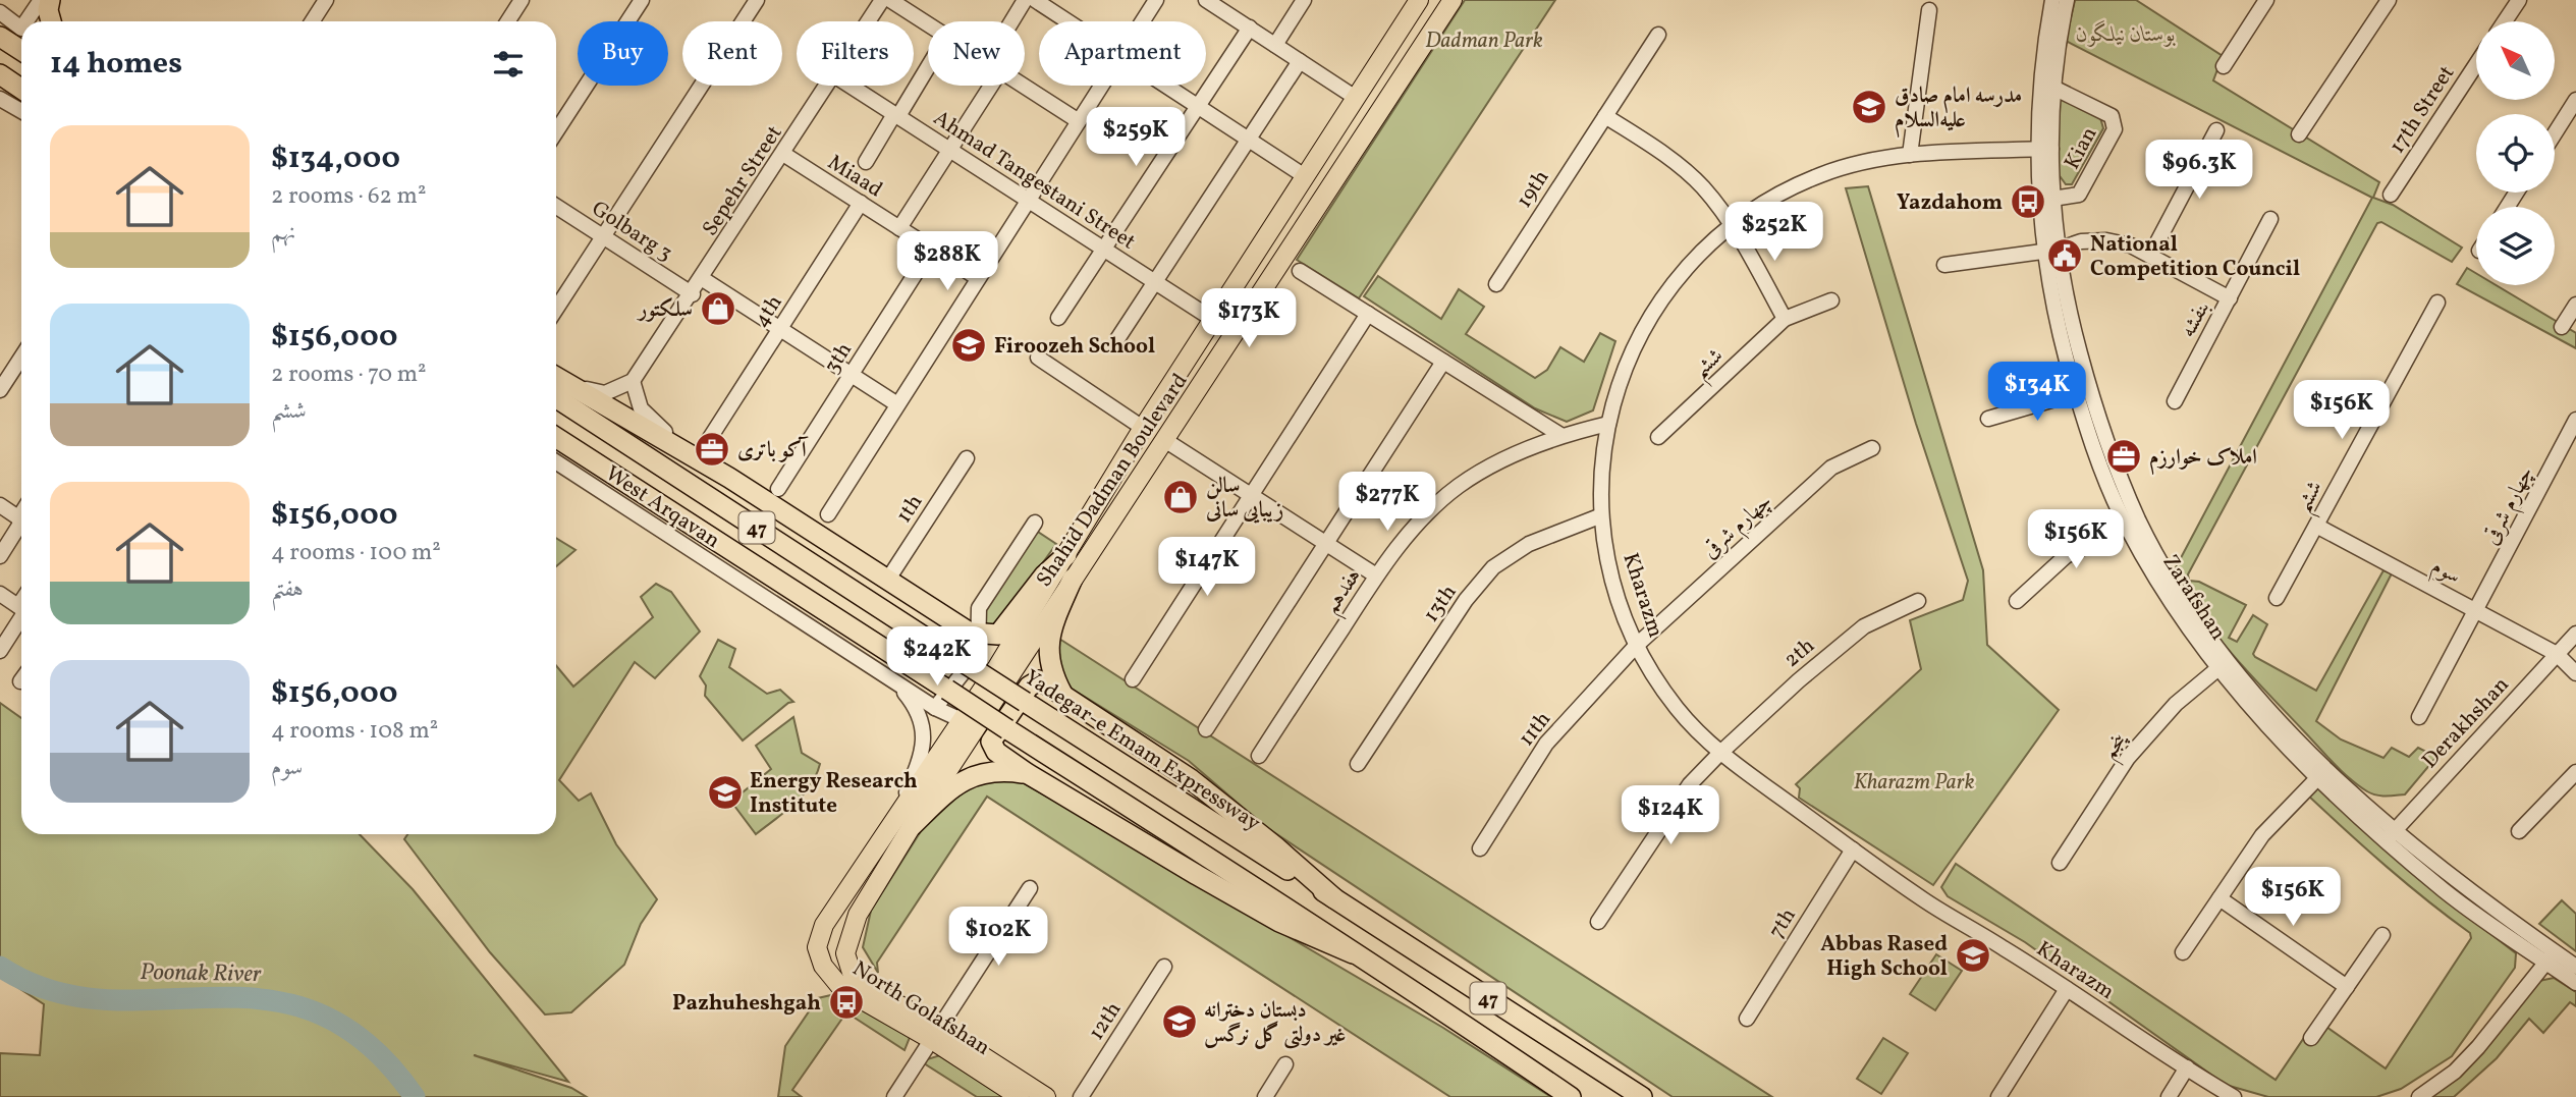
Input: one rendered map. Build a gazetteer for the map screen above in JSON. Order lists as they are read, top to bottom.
{
  "streets": {
    "highway": ["47", "Yadegar-e Emam Expressway"],
    "main road": ["Shahid Dadman Boulevard", "North Golafshan"],
    "street": [
      "17th Street",
      "Kian",
      "Miaad",
      "Ahmad Tangestani Street",
      "Sepehr Street",
      "19th",
      "Golbarg 3",
      "4th",
      "بنفشه",
      "3th",
      "ششم",
      "چهارم شرقی",
      "West Arqavan",
      "1th",
      "سوم",
      "هفدهم",
      "Kharazm",
      "Zarafshan",
      "13th",
      "2th",
      "Derakhshan",
      "11th",
      "پنجم",
      "7th",
      "12th"
    ]
  },
  "crossings": [
    ["Kian", "Zarafshan"],
    ["Miaad", "Sepehr Street"],
    ["Miaad", "4th"],
    ["Miaad", "3th"],
    ["Ahmad Tangestani Street", "Shahid Dadman Boulevard"],
    ["Sepehr Street", "Golbarg 3"],
    ["ششم", "سوم"],
    ["Shahid Dadman Boulevard", "West Arqavan"],
    ["Shahid Dadman Boulevard", "North Golafshan"],
    ["چهارم شرقی", "سوم"],
    ["چهارم شرقی", "Kharazm"],
    ["چهارم شرقی", "11th"],
    ["سوم", "Derakhshan"],
    ["هفدهم", "Kharazm"],
    ["Kharazm", "Zarafshan"],
    ["Kharazm", "13th"],
    ["Kharazm", "2th"],
    ["Kharazm", "11th"],
    ["Kharazm", "7th"],
    ["Zarafshan", "Derakhshan"],
    ["Zarafshan", "پنجم"]
  ],
  "water": ["Poonak River"],
  "parks": ["بوستان نیلگون", "Dadman Park", "Kharazm Park"],
  "places": {
    "school or university": [
      "مدرسه امام صادق علیه‌السلام",
      "Firoozeh School",
      "Energy Research Institute",
      "Abbas Rased High School",
      "دبستان دخترانه غیر دولتی گل نرگس"
    ],
    "bus stop": ["Yazdahom", "Pazhuheshgah"],
    "public building": ["National Competition Council"],
    "shop": ["سلکتور", "سالن زیبایی سانی"],
    "office": ["آکو باتری", "املاک خوارزم"]
  },
  "north": "top left",
  "page": {
    "chip": [
      "Buy",
      "Rent",
      "Filters",
      "New",
      "Apartment"
    ],
    "heading": "14 homes",
    "price": [
      "$259K",
      "$96.3K",
      "$252K",
      "$288K",
      "$173K",
      "$134K",
      "$156K",
      "$277K",
      "$156K",
      "$147K",
      "$242K",
      "$124K",
      "$156K",
      "$102K"
    ],
    "list": [
      {
        "name": "$134,000",
        "note": "2 rooms · 62 m² · نهم"
      },
      {
        "name": "$156,000",
        "note": "2 rooms · 70 m² · ششم"
      },
      {
        "name": "$156,000",
        "note": "4 rooms · 100 m² · هفتم"
      },
      {
        "name": "$156,000",
        "note": "4 rooms · 108 m² · سوم"
      }
    ]
  }
}
